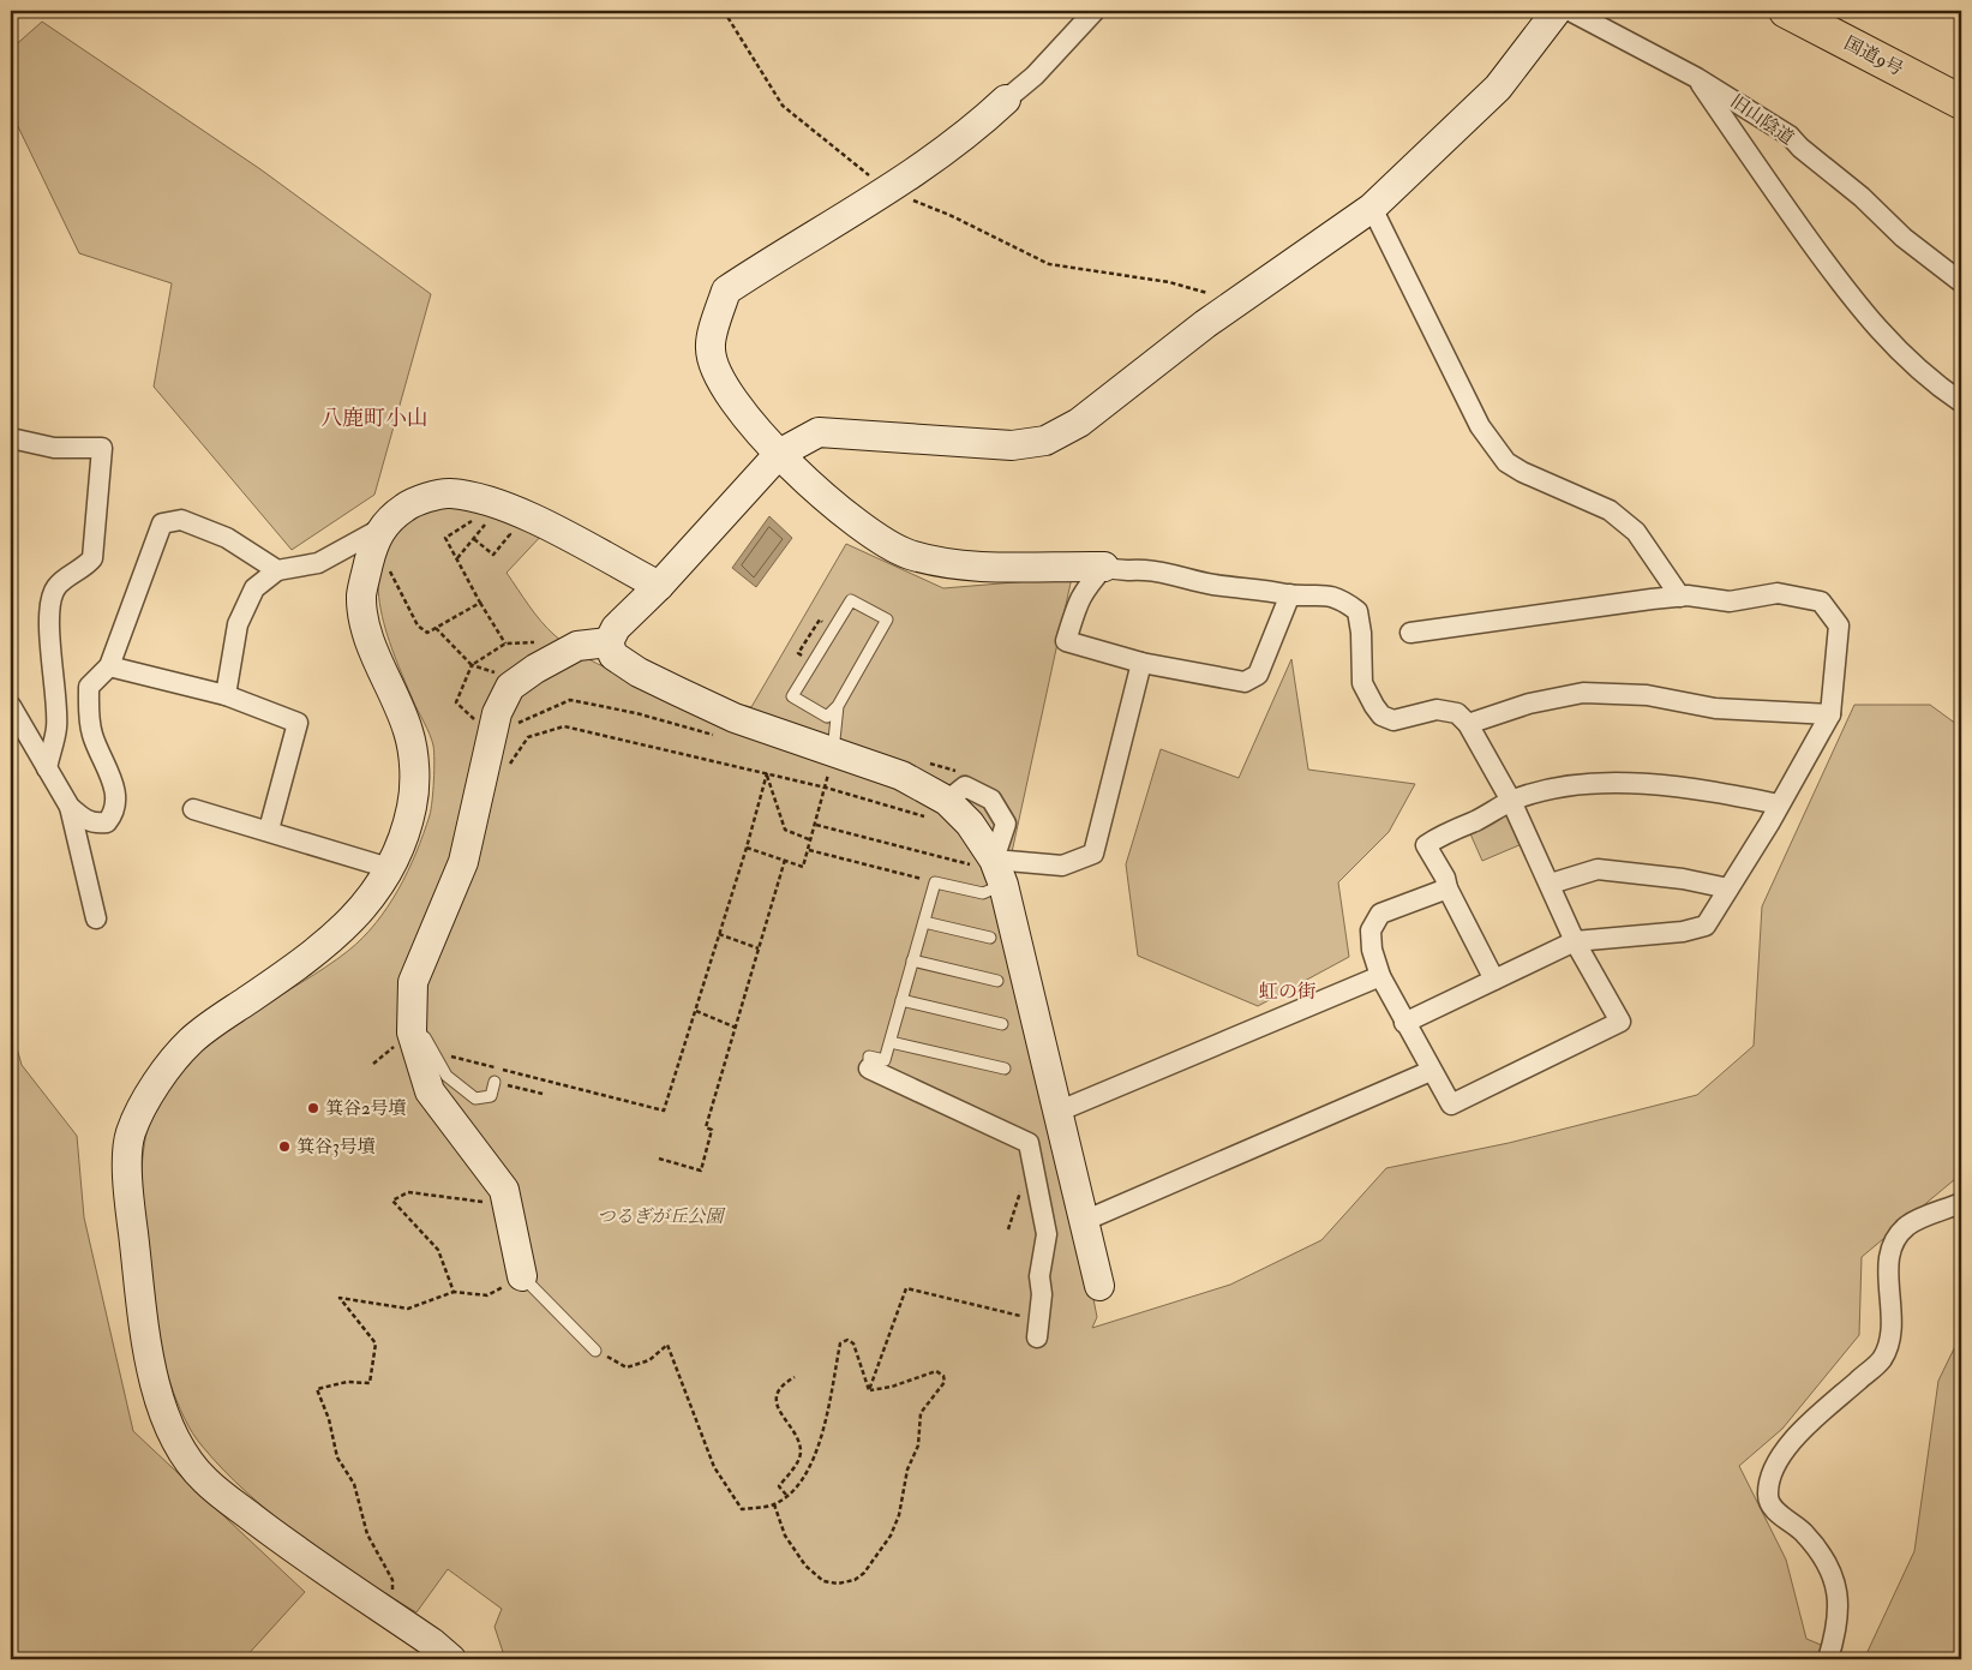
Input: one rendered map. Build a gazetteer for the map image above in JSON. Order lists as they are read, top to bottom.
{
  "streets": {
    "highway": ["国道9号"],
    "street": ["旧山陰道"]
  },
  "districts": ["八鹿町小山", "虹の街"],
  "parks": ["つるぎが丘公園"],
  "places": ["箕谷2号墳", "箕谷3号墳"]
}
